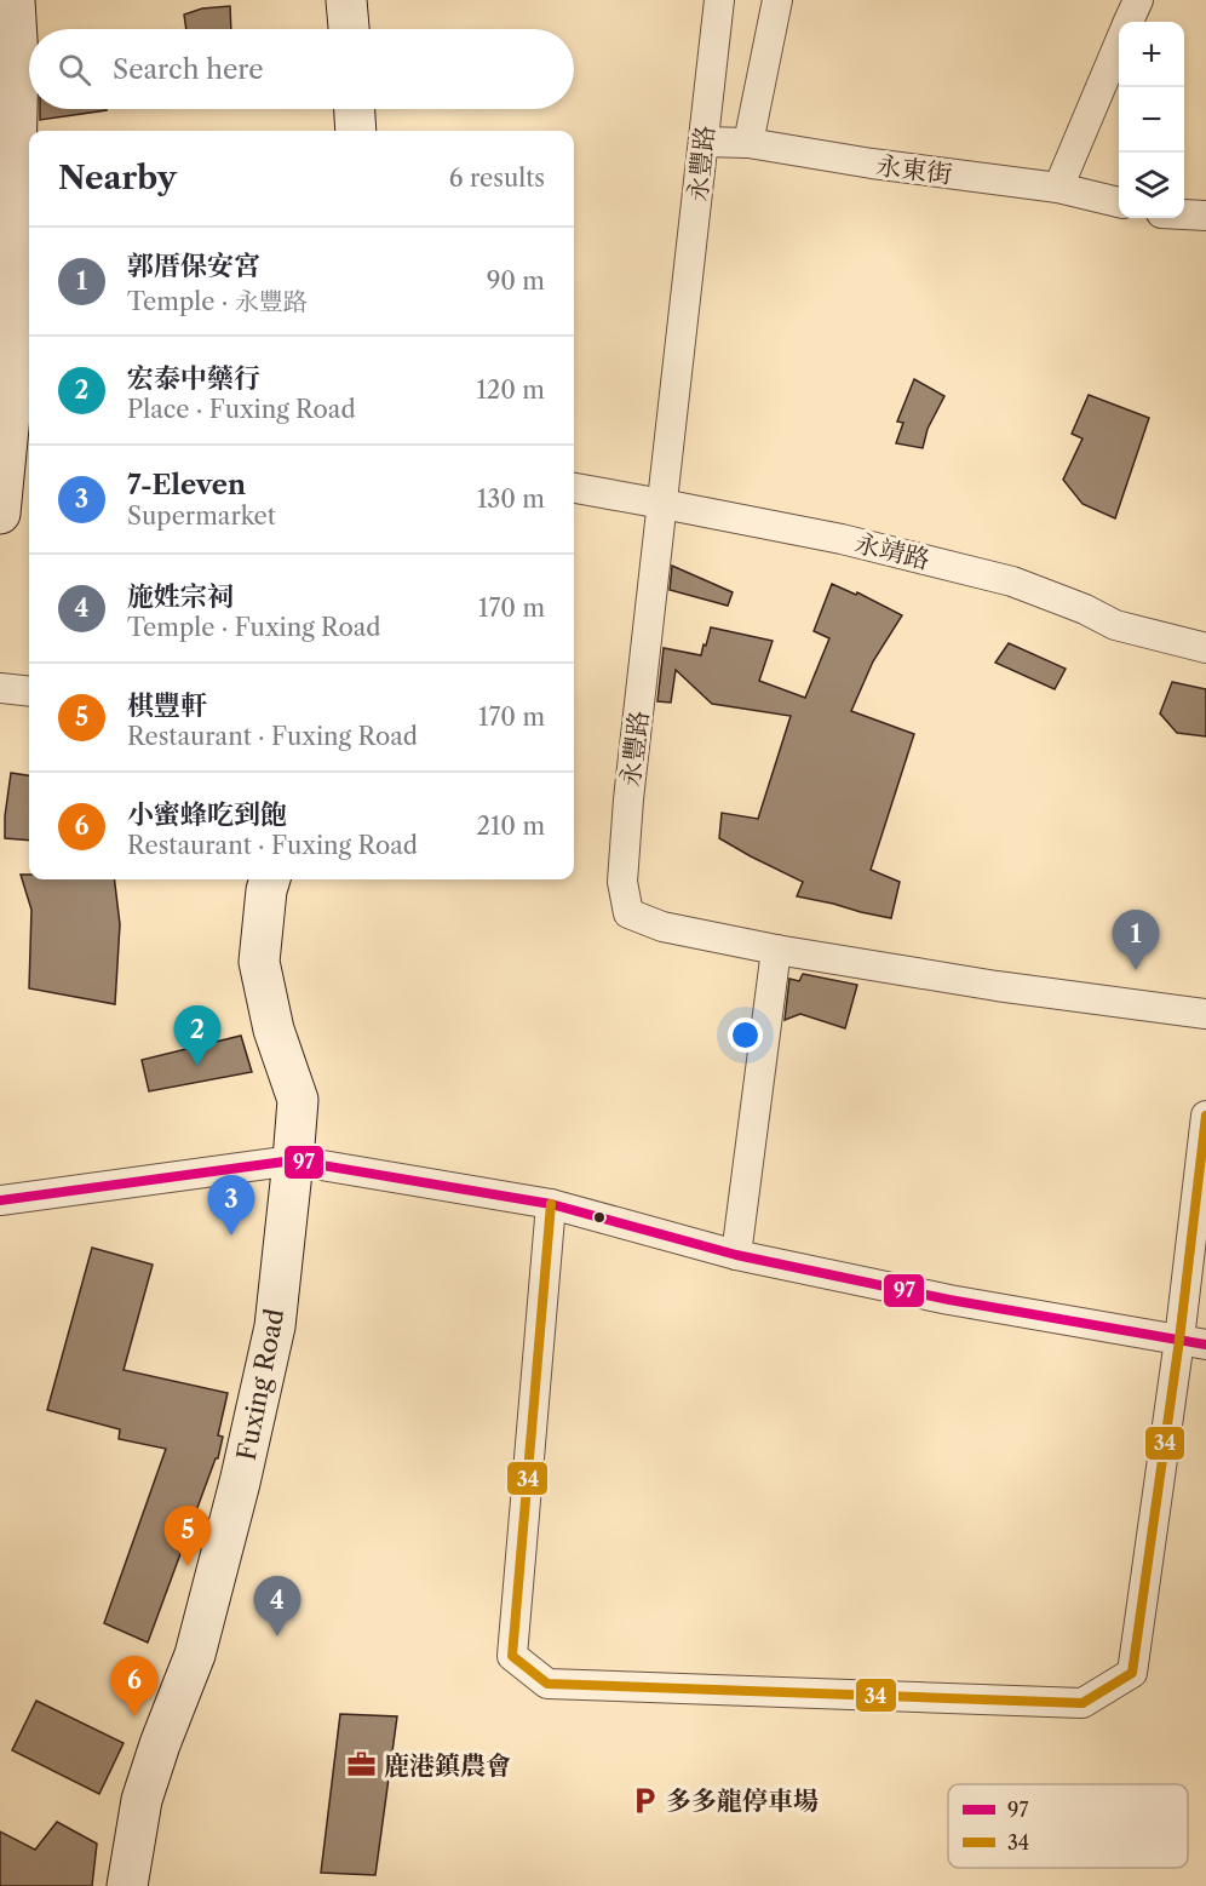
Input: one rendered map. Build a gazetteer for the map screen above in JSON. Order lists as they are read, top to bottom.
{
  "streets": {
    "street": [
      "永豐路",
      "永東街",
      "永靖路",
      "Fuxing Road"
    ]
  },
  "crossings": [
    ["永豐路", "永東街"],
    ["永豐路", "永靖路"]
  ],
  "places": {
    "office": ["鹿港鎮農會"],
    "parking": ["多多龍停車場"]
  },
  "lines": ["transit line 34", "transit line 97"],
  "legend": ["97", "34"],
  "page": {
    "map_buttons": ["+", "−"],
    "search": "Search here",
    "heading": ["Nearby", "6 results"],
    "list": [
      {
        "mark": "1",
        "name": "郭厝保安宮",
        "note": "Temple · 永豐路",
        "value": "90 m"
      },
      {
        "mark": "2",
        "name": "宏泰中藥行",
        "note": "Place · Fuxing Road",
        "value": "120 m"
      },
      {
        "mark": "3",
        "name": "7-Eleven",
        "note": "Supermarket",
        "value": "130 m"
      },
      {
        "mark": "4",
        "name": "施姓宗祠",
        "note": "Temple · Fuxing Road",
        "value": "170 m"
      },
      {
        "mark": "5",
        "name": "棋豐軒",
        "note": "Restaurant · Fuxing Road",
        "value": "170 m"
      },
      {
        "mark": "6",
        "name": "小蜜蜂吃到飽",
        "note": "Restaurant · Fuxing Road",
        "value": "210 m"
      }
    ],
    "pins": [
      "1",
      "2",
      "3",
      "5",
      "4",
      "6"
    ]
  }
}
